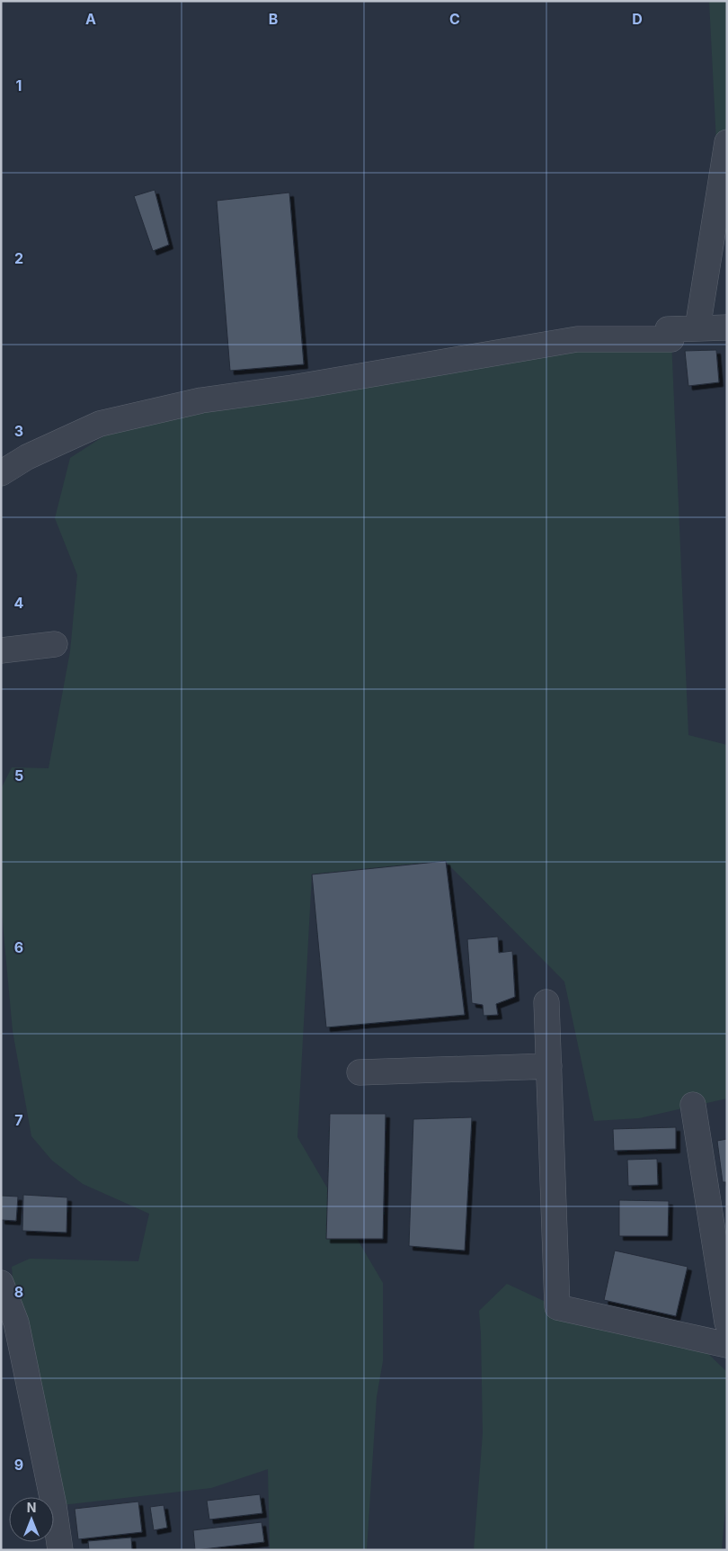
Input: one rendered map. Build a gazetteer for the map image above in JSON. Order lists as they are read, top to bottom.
{
  "north": "top",
  "grid": {
    "columns": [
      "A",
      "B",
      "C",
      "D"
    ],
    "rows": [
      "1",
      "2",
      "3",
      "4",
      "5",
      "6",
      "7",
      "8",
      "9"
    ]
  }
}
